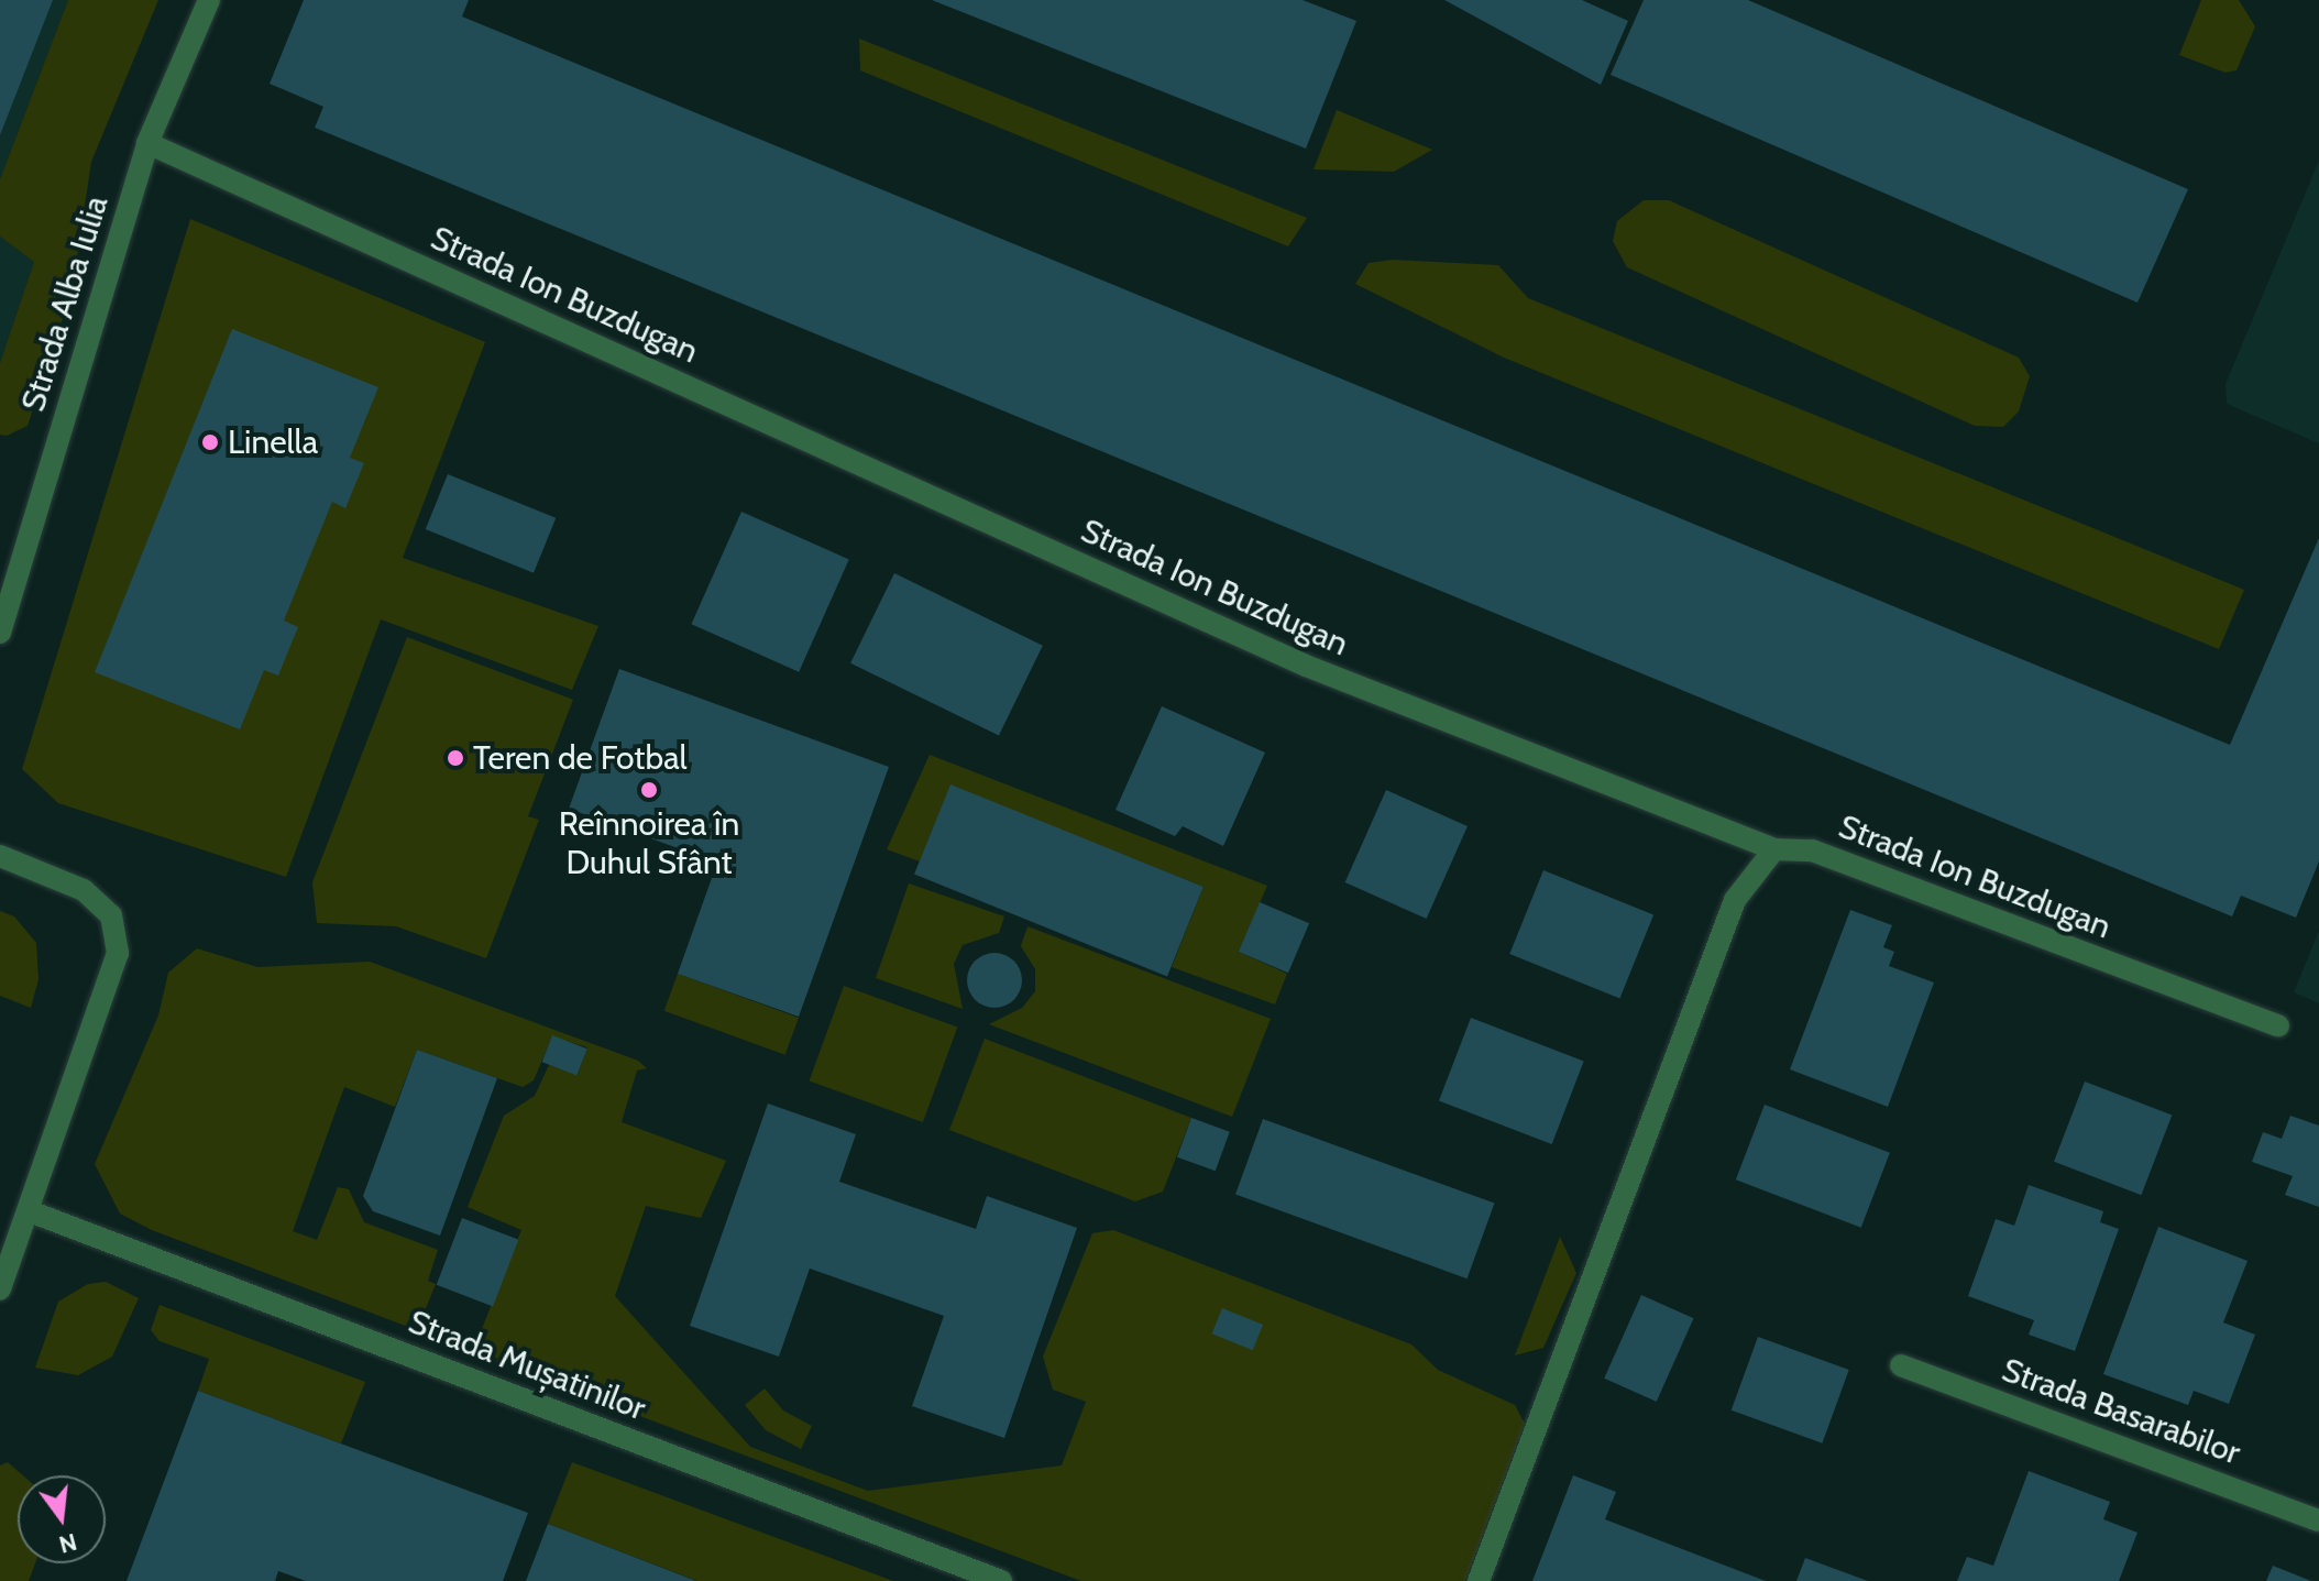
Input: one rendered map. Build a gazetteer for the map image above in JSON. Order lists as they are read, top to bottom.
{
  "streets": {
    "street": [
      "Strada Ion Buzdugan",
      "Strada Alba Iulia",
      "Strada Mușatinilor",
      "Strada Basarabilor"
    ]
  },
  "crossings": [
    ["Strada Ion Buzdugan", "Strada Alba Iulia"]
  ],
  "places": ["Linella", "Teren de Fotbal", "Reînnoirea în Duhul Sfânt"],
  "north": "bottom"
}
